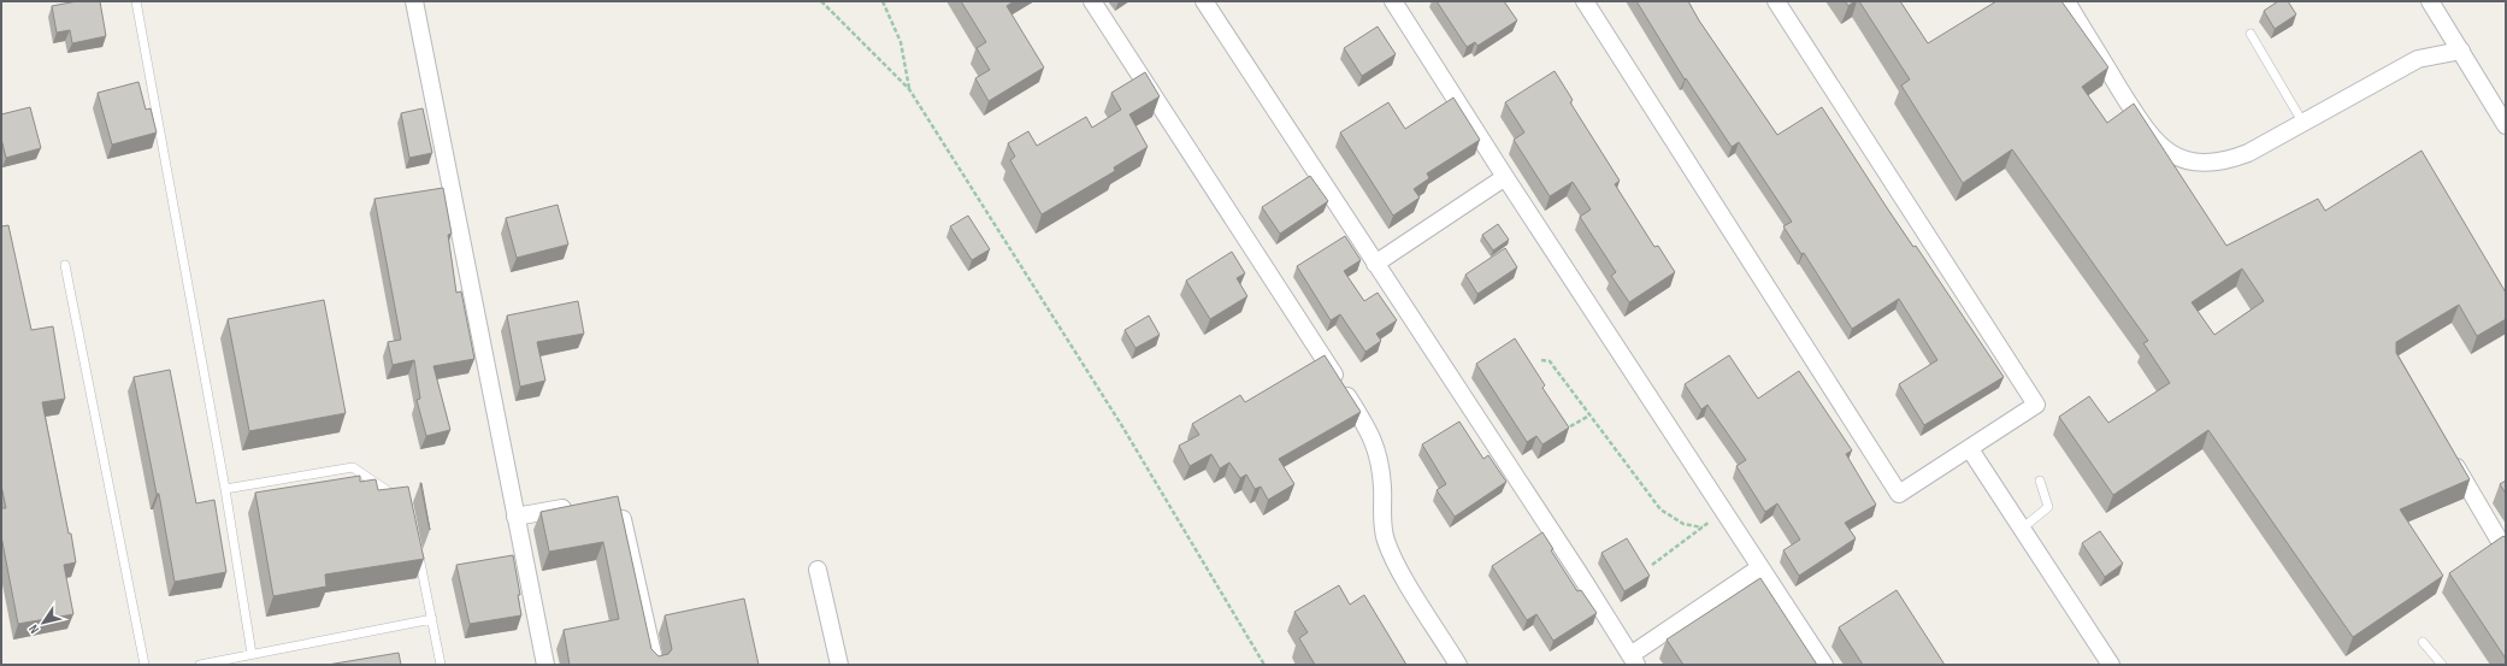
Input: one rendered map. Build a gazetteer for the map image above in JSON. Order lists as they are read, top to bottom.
{
  "north": "bottom left"
}
